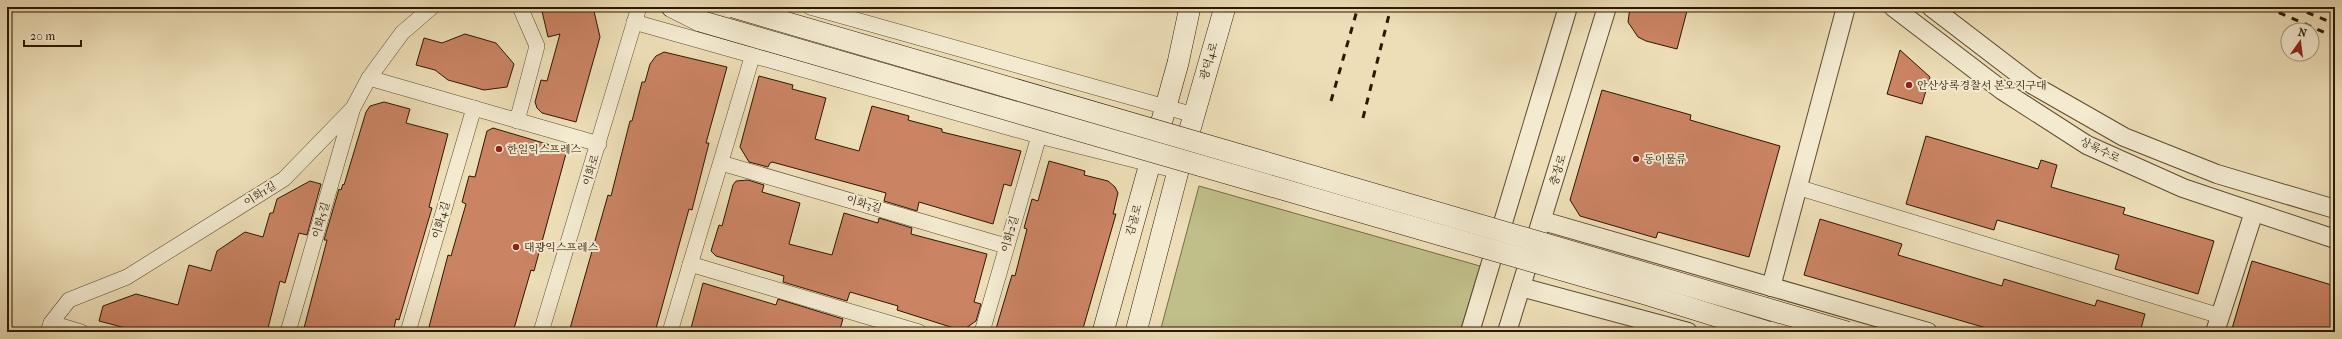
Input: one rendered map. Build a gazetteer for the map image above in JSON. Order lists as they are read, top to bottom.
{
  "streets": {
    "main road": ["광덕4로", "감골로"],
    "street": [
      "상록수로",
      "이화로",
      "충장로",
      "이화1길",
      "이화3길",
      "이화5길",
      "이화4길",
      "이화2길"
    ]
  },
  "crossings": [
    ["이화1길", "이화5길"],
    ["이화3길", "이화2길"]
  ],
  "places": [
    "안산상록경찰서 본오지구대",
    "한일익스프레스",
    "동이물류",
    "태광익스프레스"
  ],
  "scale_bar": "20 m",
  "north": "top"
}
